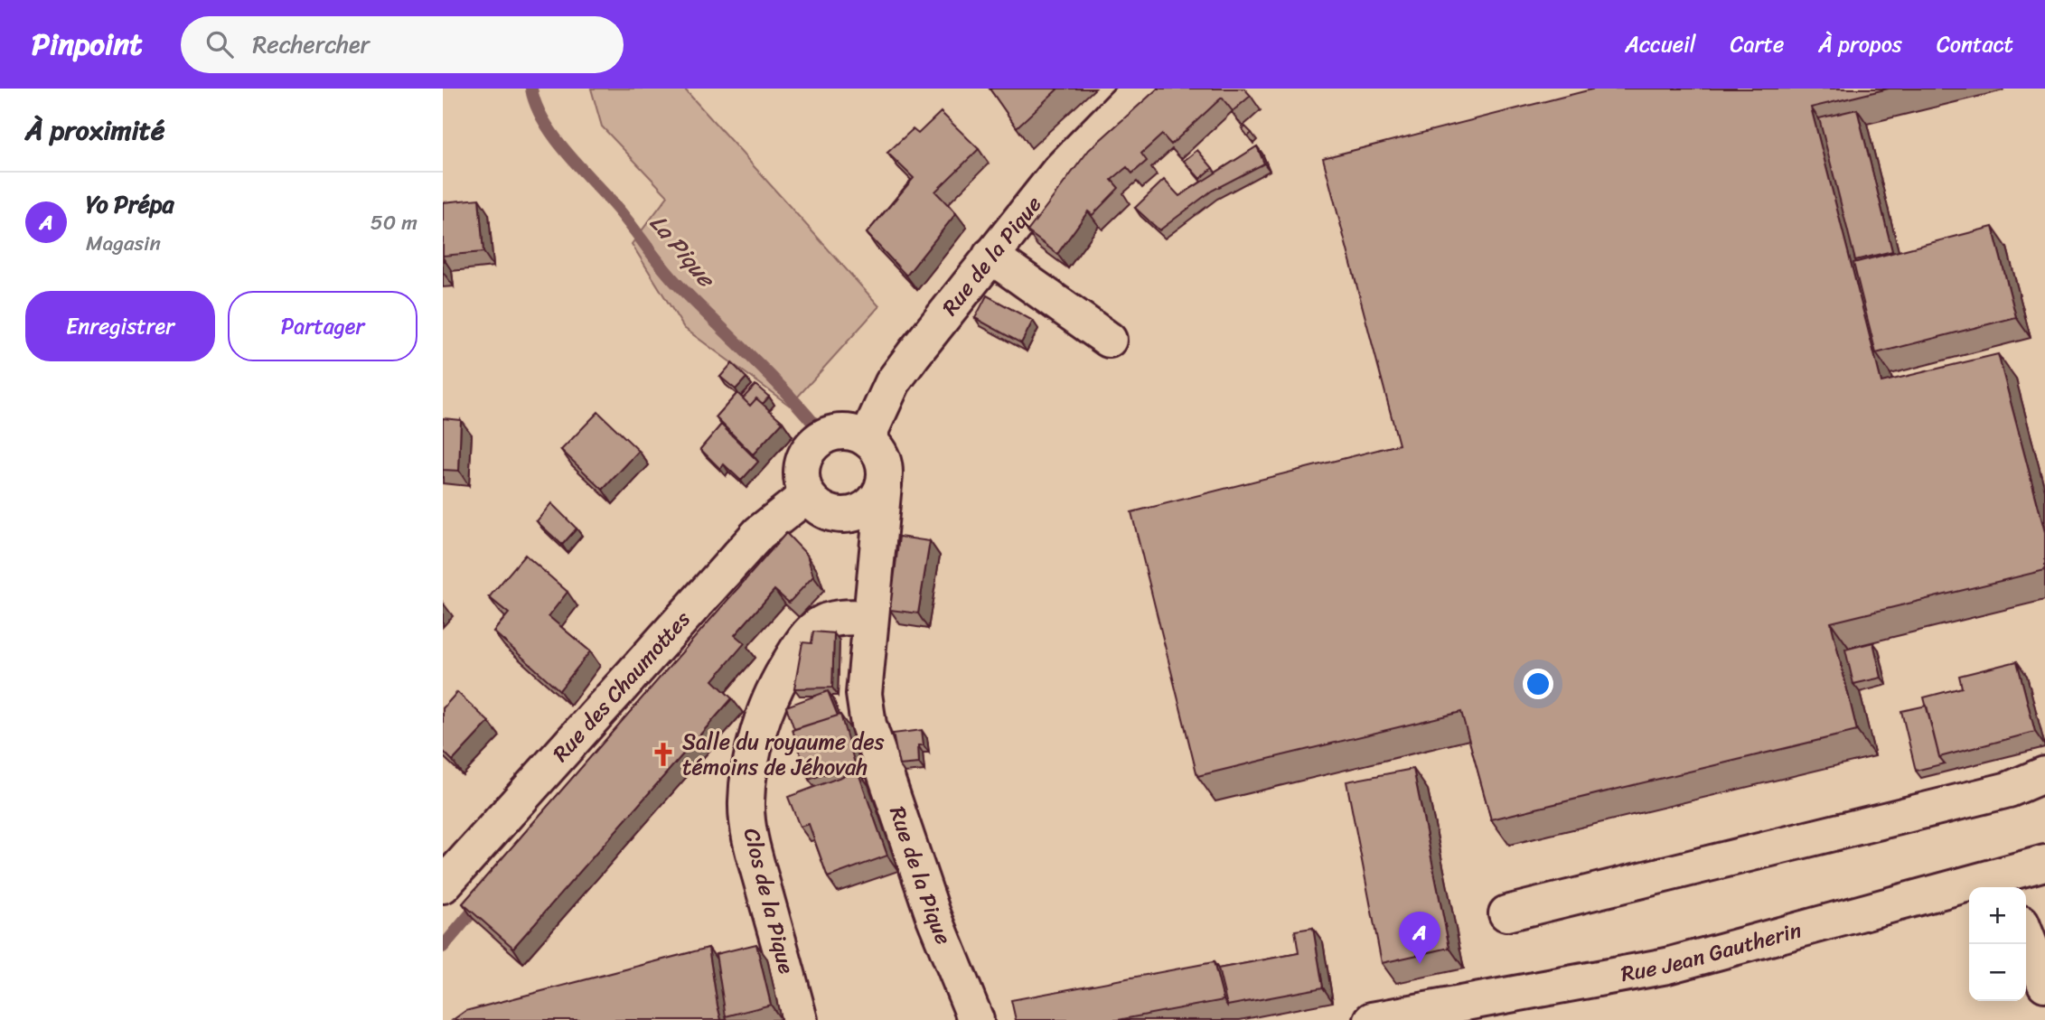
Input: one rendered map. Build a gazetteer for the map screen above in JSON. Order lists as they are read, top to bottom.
{
  "streets": {
    "street": [
      "Rue de la Pique",
      "Rue des Chaumottes",
      "Clos de la Pique",
      "Rue Jean Gautherin"
    ]
  },
  "crossings": [
    ["Rue de la Pique", "Rue des Chaumottes"],
    ["Rue de la Pique", "Clos de la Pique"]
  ],
  "water": ["La Pique"],
  "places": {
    "church": ["Salle du royaume des témoins de Jéhovah"]
  },
  "page": {
    "header": "Pinpoint",
    "search": "Rechercher",
    "nav": [
      "Accueil",
      "Carte",
      "À propos",
      "Contact"
    ],
    "heading": "À proximité",
    "list": [
      {
        "mark": "A",
        "name": "Yo Prépa",
        "note": "Magasin",
        "value": "50 m"
      }
    ],
    "buttons": ["Enregistrer", "Partager"],
    "map_buttons": ["+", "−"],
    "pins": "A"
  }
}
